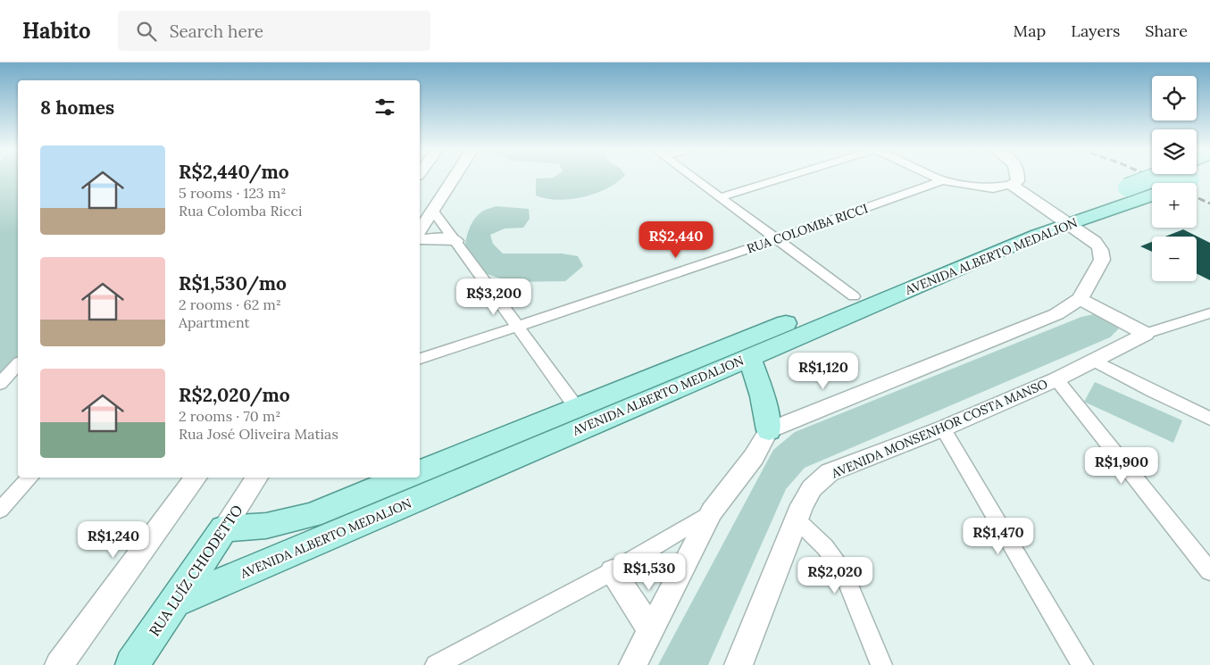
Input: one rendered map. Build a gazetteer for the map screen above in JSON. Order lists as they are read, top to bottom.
{
  "streets": {
    "main road": ["AVENIDA ALBERTO MEDALJON", "RUA LUÍZ CHIODETTO"],
    "street": ["RUA COLOMBA RICCI", "AVENIDA MONSENHOR COSTA MANSO"]
  },
  "crossings": [
    ["AVENIDA ALBERTO MEDALJON", "RUA LUÍZ CHIODETTO"]
  ],
  "page": {
    "header": "Habito",
    "search": "Search here",
    "nav": ["Map", "Layers", "Share"],
    "map_buttons": ["+", "−"],
    "heading": "8 homes",
    "list": [
      {
        "name": "R$2,440/mo",
        "note": "5 rooms · 123 m² · Rua Colomba Ricci"
      },
      {
        "name": "R$1,530/mo",
        "note": "2 rooms · 62 m² · Apartment"
      },
      {
        "name": "R$2,020/mo",
        "note": "2 rooms · 70 m² · Rua José Oliveira Matias"
      }
    ],
    "price": [
      "R$2,440",
      "R$3,200",
      "R$1,120",
      "R$1,900",
      "R$1,470",
      "R$1,240",
      "R$1,530",
      "R$2,020"
    ]
  }
}
